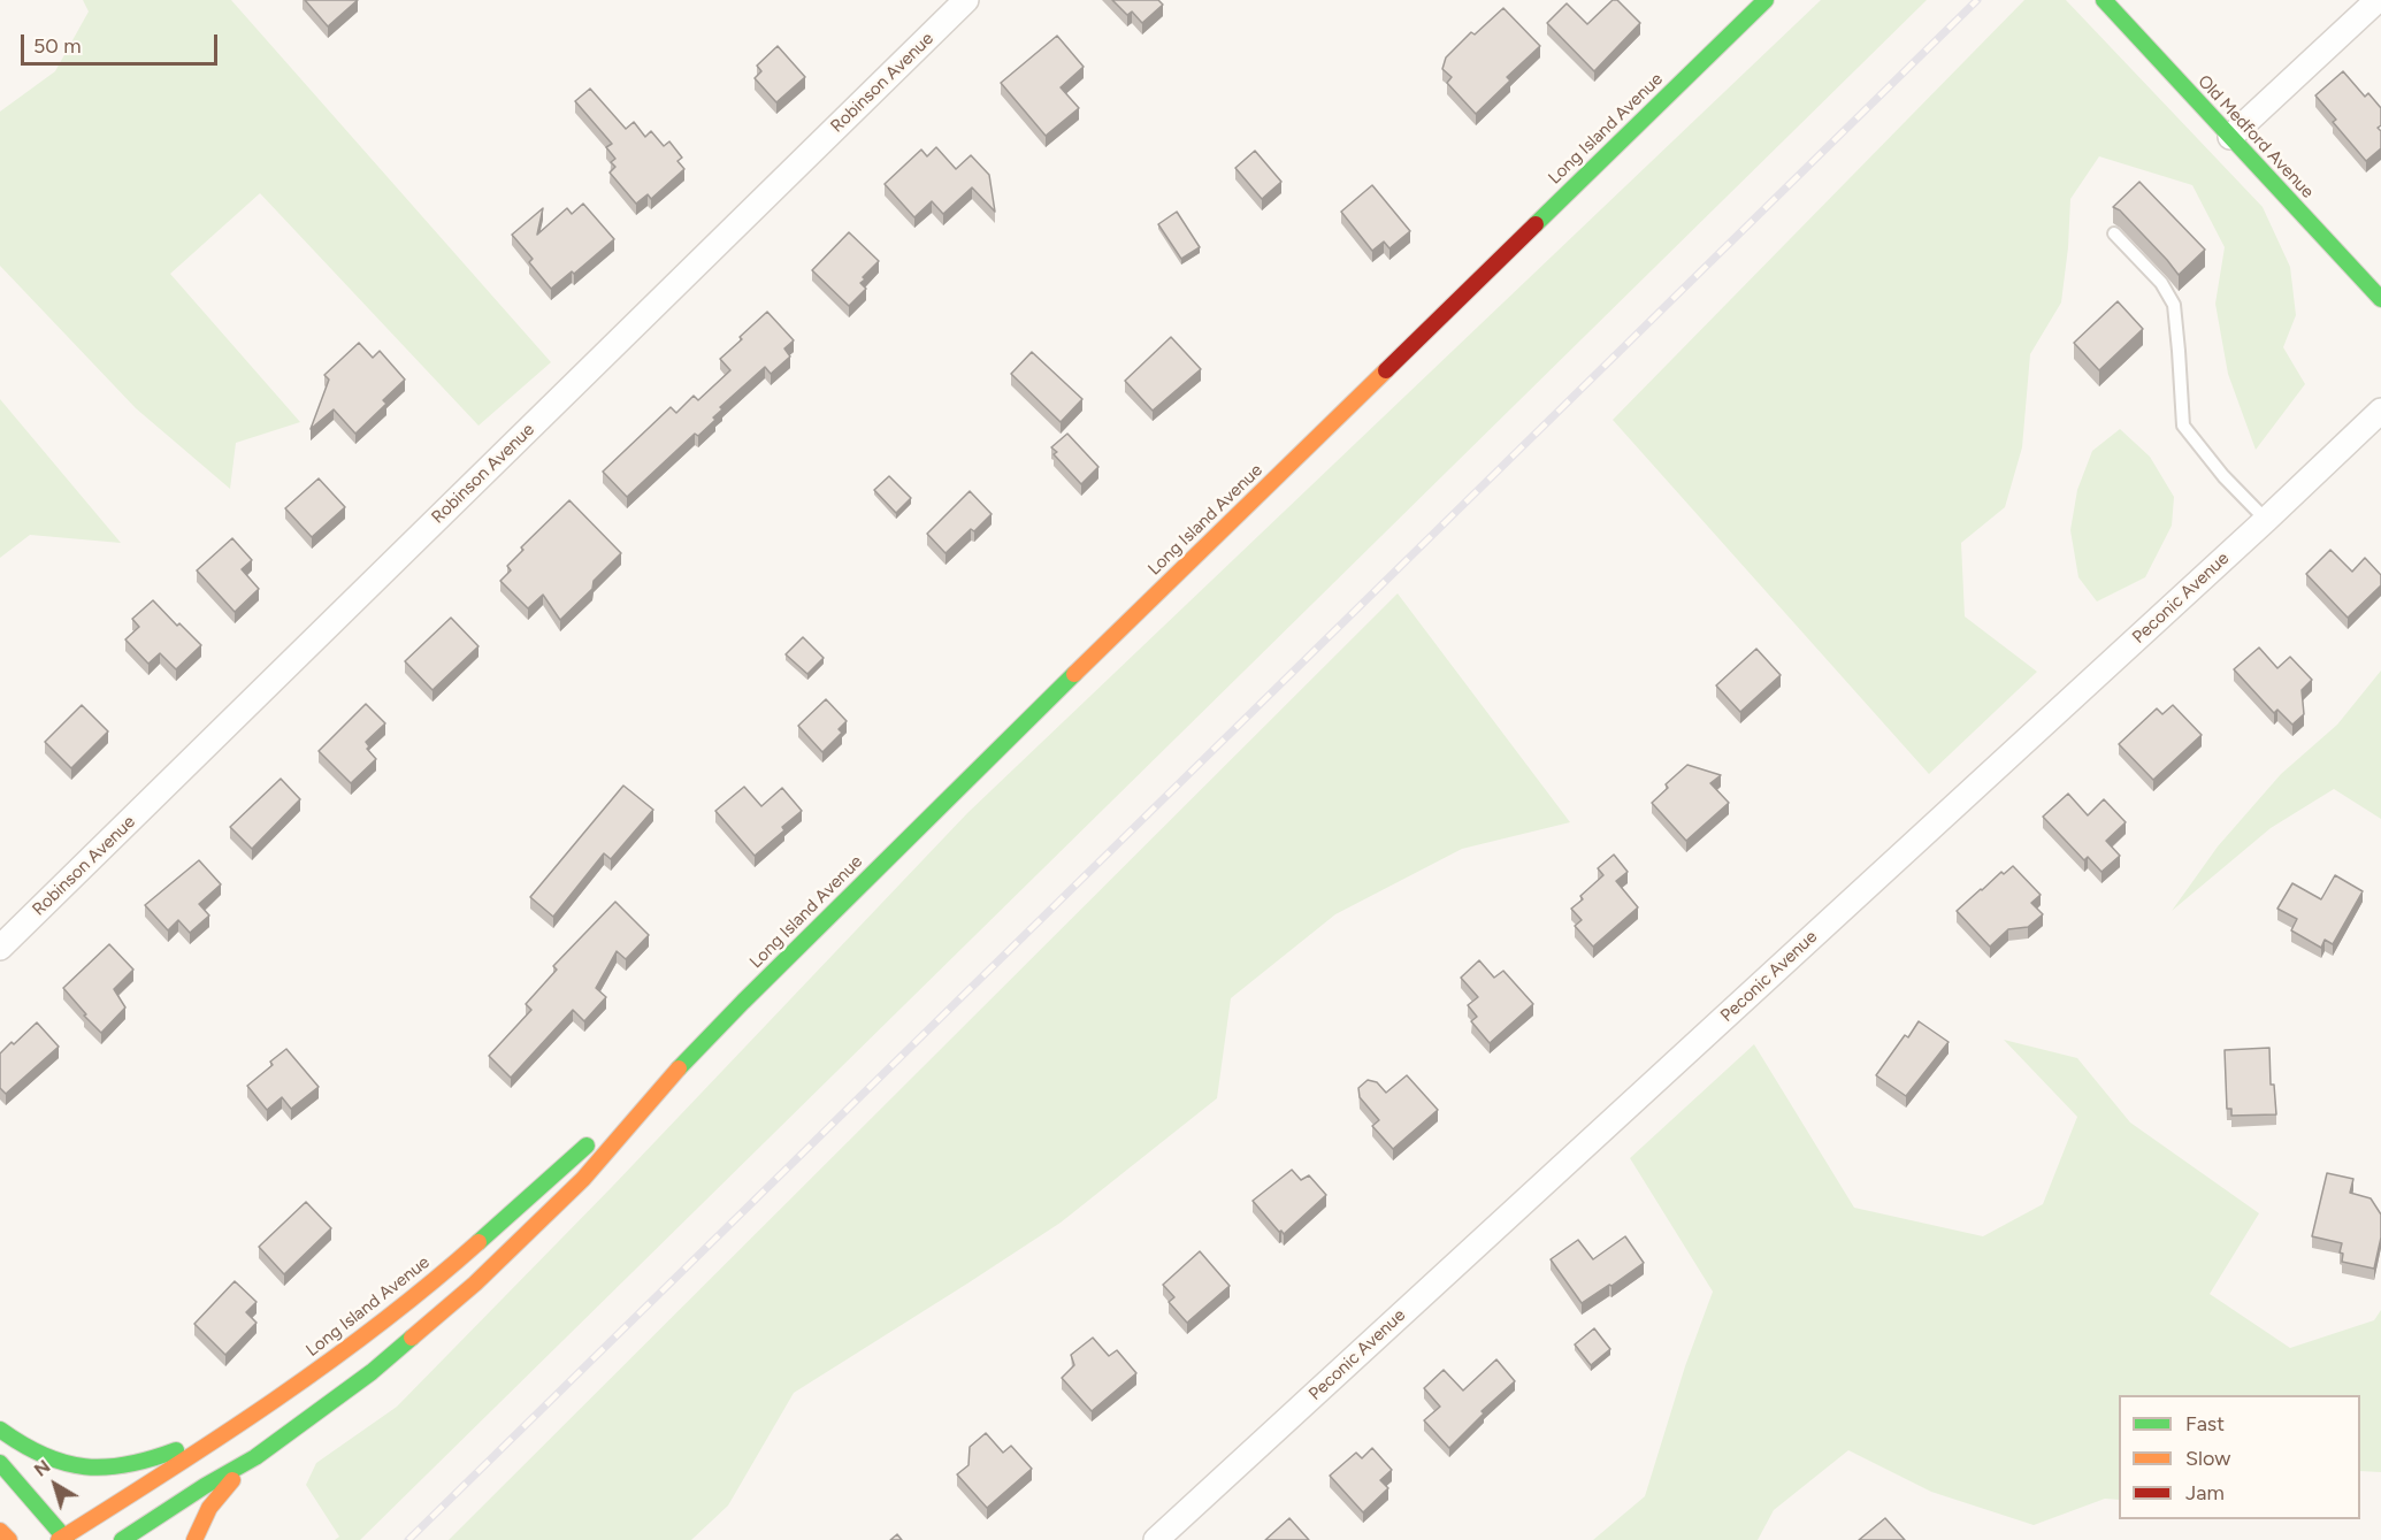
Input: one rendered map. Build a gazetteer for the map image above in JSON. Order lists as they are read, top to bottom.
{
  "streets": {
    "street": [
      "Robinson Avenue",
      "Long Island Avenue",
      "Old Medford Avenue",
      "Peconic Avenue"
    ]
  },
  "legend": ["Fast", "Slow", "Jam"],
  "scale_bar": "50 m",
  "north": "top left"
}
